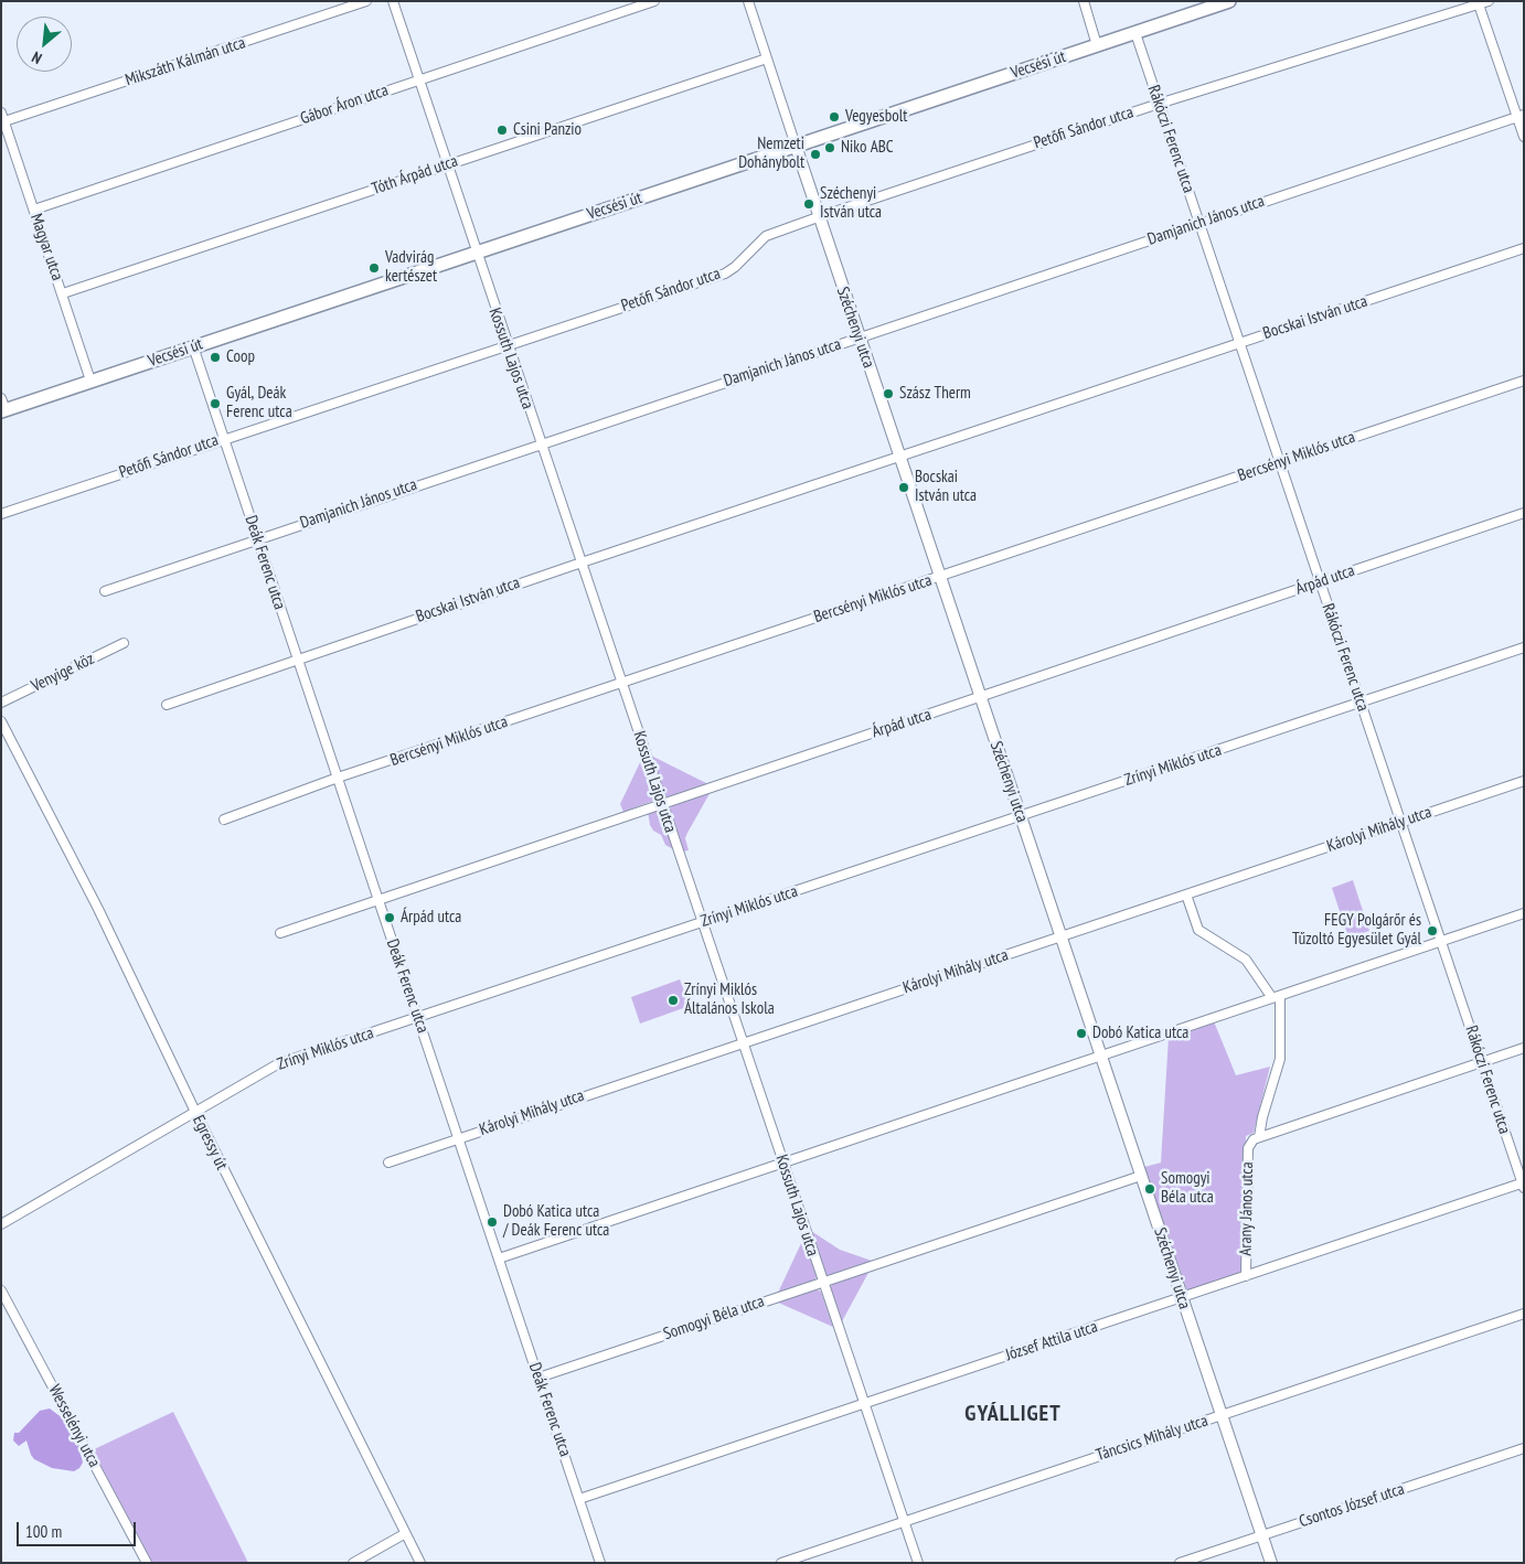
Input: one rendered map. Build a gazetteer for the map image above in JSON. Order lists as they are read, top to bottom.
{
  "streets": {
    "main road": ["Vecsési út"],
    "street": [
      "Mikszáth Kálmán utca",
      "Gábor Áron utca",
      "Petőfi Sándor utca",
      "Rákóczi Ferenc utca",
      "Tóth Árpád utca",
      "Damjanich János utca",
      "Magyar utca",
      "Bocskai István utca",
      "Széchenyi utca",
      "Kossuth Lajos utca",
      "Bercsényi Miklós utca",
      "Deák Ferenc utca",
      "Árpád utca",
      "Venyige köz",
      "Zrínyi Miklós utca",
      "Károlyi Mihály utca",
      "Egressy út",
      "Arany János utca",
      "Somogyi Béla utca",
      "József Attila utca",
      "Wesselényi utca",
      "Táncsics Mihály utca",
      "Csontos József utca"
    ]
  },
  "crossings": [
    ["Mikszáth Kálmán utca", "Magyar utca"],
    ["Vecsési út", "Rákóczi Ferenc utca"],
    ["Vecsési út", "Magyar utca"],
    ["Vecsési út", "Széchenyi utca"],
    ["Vecsési út", "Kossuth Lajos utca"],
    ["Vecsési út", "Deák Ferenc utca"],
    ["Gábor Áron utca", "Magyar utca"],
    ["Gábor Áron utca", "Kossuth Lajos utca"],
    ["Petőfi Sándor utca", "Rákóczi Ferenc utca"],
    ["Petőfi Sándor utca", "Széchenyi utca"],
    ["Petőfi Sándor utca", "Kossuth Lajos utca"],
    ["Petőfi Sándor utca", "Deák Ferenc utca"],
    ["Rákóczi Ferenc utca", "Damjanich János utca"],
    ["Rákóczi Ferenc utca", "Bocskai István utca"],
    ["Rákóczi Ferenc utca", "Bercsényi Miklós utca"],
    ["Rákóczi Ferenc utca", "Árpád utca"],
    ["Rákóczi Ferenc utca", "Zrínyi Miklós utca"],
    ["Rákóczi Ferenc utca", "Károlyi Mihály utca"],
    ["Rákóczi Ferenc utca", "József Attila utca"],
    ["Tóth Árpád utca", "Magyar utca"],
    ["Tóth Árpád utca", "Széchenyi utca"],
    ["Tóth Árpád utca", "Kossuth Lajos utca"],
    ["Damjanich János utca", "Széchenyi utca"],
    ["Damjanich János utca", "Kossuth Lajos utca"],
    ["Damjanich János utca", "Deák Ferenc utca"],
    ["Bocskai István utca", "Széchenyi utca"],
    ["Bocskai István utca", "Kossuth Lajos utca"],
    ["Bocskai István utca", "Deák Ferenc utca"],
    ["Széchenyi utca", "Bercsényi Miklós utca"],
    ["Széchenyi utca", "Árpád utca"],
    ["Széchenyi utca", "Zrínyi Miklós utca"],
    ["Széchenyi utca", "Károlyi Mihály utca"],
    ["Széchenyi utca", "Somogyi Béla utca"],
    ["Széchenyi utca", "József Attila utca"],
    ["Széchenyi utca", "Táncsics Mihály utca"],
    ["Széchenyi utca", "Csontos József utca"],
    ["Kossuth Lajos utca", "Bercsényi Miklós utca"],
    ["Kossuth Lajos utca", "Árpád utca"],
    ["Kossuth Lajos utca", "Zrínyi Miklós utca"],
    ["Kossuth Lajos utca", "Károlyi Mihály utca"],
    ["Kossuth Lajos utca", "Somogyi Béla utca"],
    ["Kossuth Lajos utca", "József Attila utca"],
    ["Kossuth Lajos utca", "Táncsics Mihály utca"],
    ["Bercsényi Miklós utca", "Deák Ferenc utca"],
    ["Deák Ferenc utca", "Árpád utca"],
    ["Deák Ferenc utca", "Zrínyi Miklós utca"],
    ["Deák Ferenc utca", "Károlyi Mihály utca"],
    ["Deák Ferenc utca", "Somogyi Béla utca"],
    ["Deák Ferenc utca", "József Attila utca"],
    ["Zrínyi Miklós utca", "Egressy út"],
    ["Arany János utca", "József Attila utca"]
  ],
  "districts": ["GYÁLLIGET"],
  "places": [
    "Vegyesbolt",
    "Csini Panzio",
    "Niko ABC",
    "Nemzeti Dohánybolt",
    "Széchenyi István utca",
    "Vadvirág kertészet",
    "Coop",
    "Szász Therm",
    "Gyál, Deák Ferenc utca",
    "Bocskai István utca",
    "Árpád utca",
    "FEGY Polgárőr és Tűzoltó Egyesület Gyál",
    "Zrínyi Miklós Általános Iskola",
    "Dobó Katica utca",
    "Somogyi Béla utca",
    "Dobó Katica utca / Deák Ferenc utca"
  ],
  "scale_bar": "100 m",
  "north": "bottom left"
}
